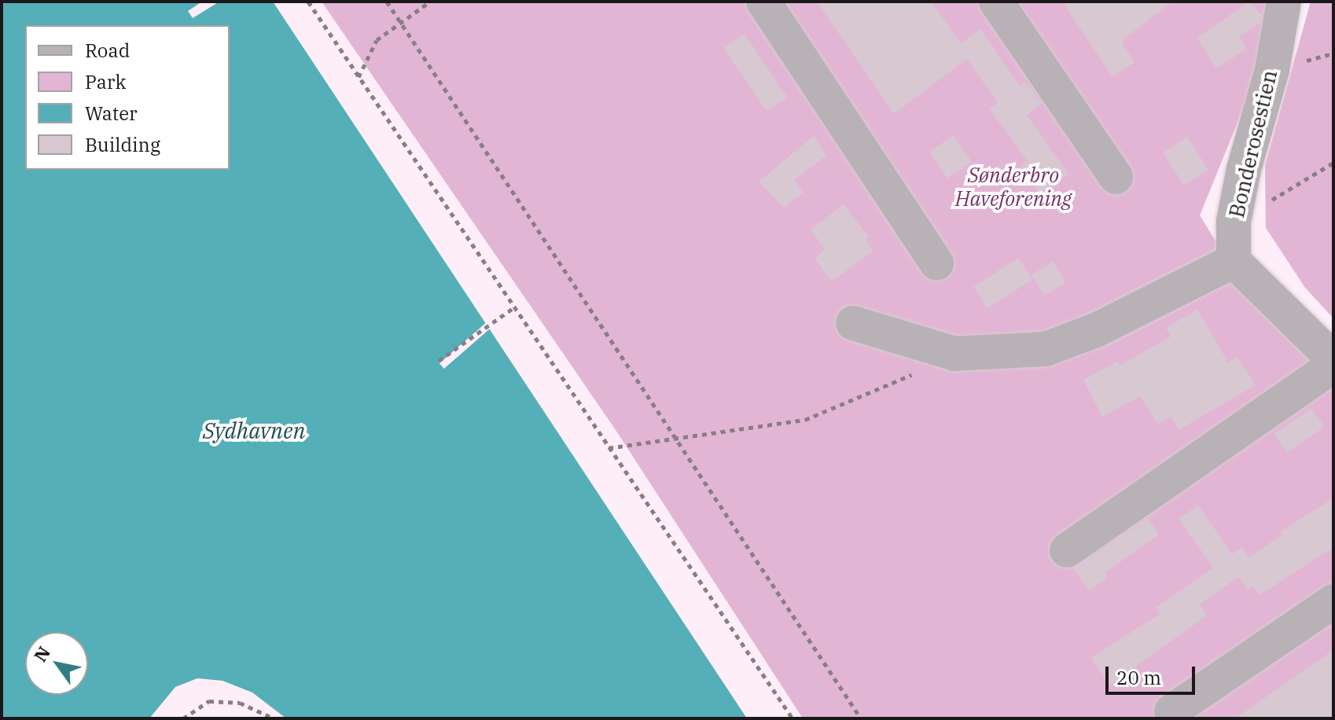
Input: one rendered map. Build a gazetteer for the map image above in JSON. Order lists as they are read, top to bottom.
{
  "streets": {
    "lane": ["Bonderosestien"]
  },
  "water": ["Sydhavnen"],
  "parks": ["Sønderbro Haveforening"],
  "legend": [
    "Road",
    "Park",
    "Water",
    "Building"
  ],
  "scale_bar": "20 m",
  "north": "top left"
}
